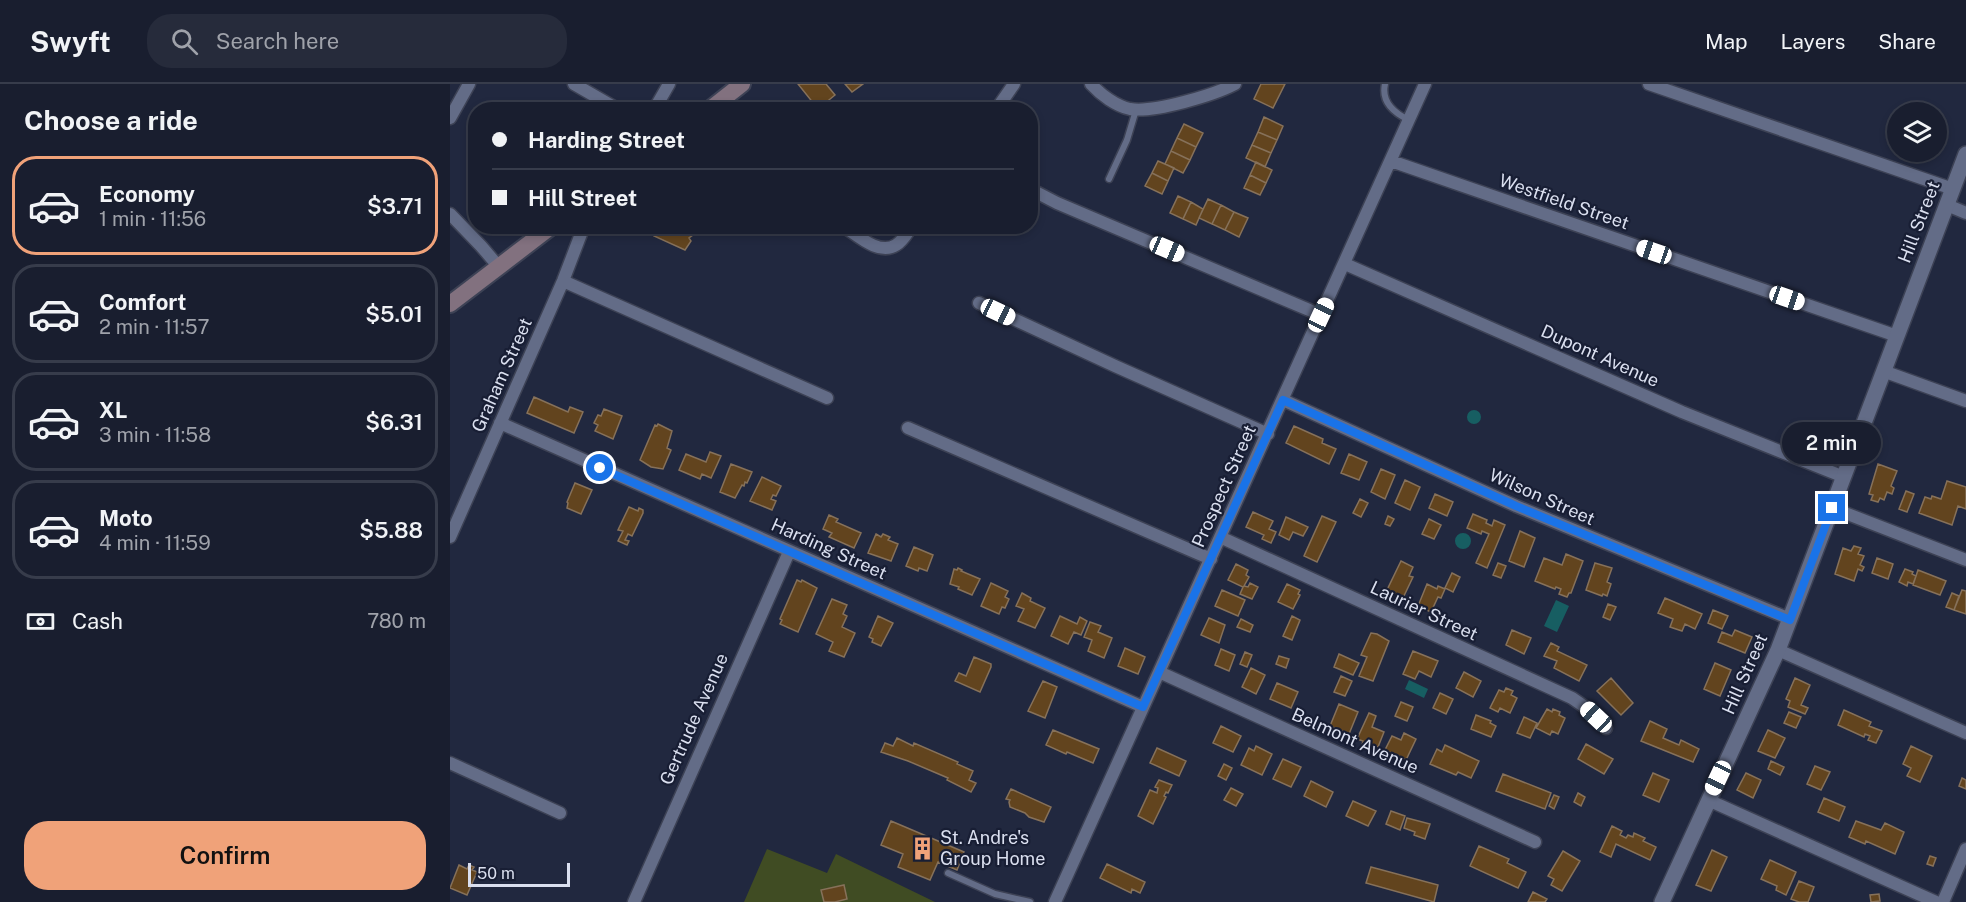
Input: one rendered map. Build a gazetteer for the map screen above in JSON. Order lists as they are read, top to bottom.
{
  "streets": {
    "street": [
      "Westfield Street",
      "Hill Street",
      "Dupont Avenue",
      "Graham Street",
      "Prospect Street",
      "Wilson Street",
      "Harding Street",
      "Laurier Street",
      "Gertrude Avenue",
      "Belmont Avenue"
    ]
  },
  "crossings": [
    ["Westfield Street", "Hill Street"],
    ["Westfield Street", "Prospect Street"],
    ["Hill Street", "Dupont Avenue"],
    ["Hill Street", "Wilson Street"],
    ["Dupont Avenue", "Prospect Street"],
    ["Graham Street", "Harding Street"],
    ["Prospect Street", "Wilson Street"],
    ["Prospect Street", "Harding Street"],
    ["Prospect Street", "Laurier Street"],
    ["Prospect Street", "Belmont Avenue"],
    ["Harding Street", "Gertrude Avenue"]
  ],
  "places": {
    "building": ["St. Andre's Group Home"]
  },
  "scale_bar": "50 m",
  "page": {
    "header": "Swyft",
    "search": "Search here",
    "nav": ["Map", "Layers", "Share"],
    "heading": "Choose a ride",
    "banner": ["Harding Street", "Hill Street"],
    "list": [
      {
        "name": "Economy",
        "note": "1 min · 11:56",
        "value": "$3.71"
      },
      {
        "name": "Comfort",
        "note": "2 min · 11:57",
        "value": "$5.01"
      },
      {
        "name": "XL",
        "note": "3 min · 11:58",
        "value": "$6.31"
      },
      {
        "name": "Moto",
        "note": "4 min · 11:59",
        "value": "$5.88"
      }
    ],
    "bubble": "2 min",
    "pay": ["Cash", "780 m"],
    "buttons": "Confirm",
    "scale": "50 m"
  }
}
